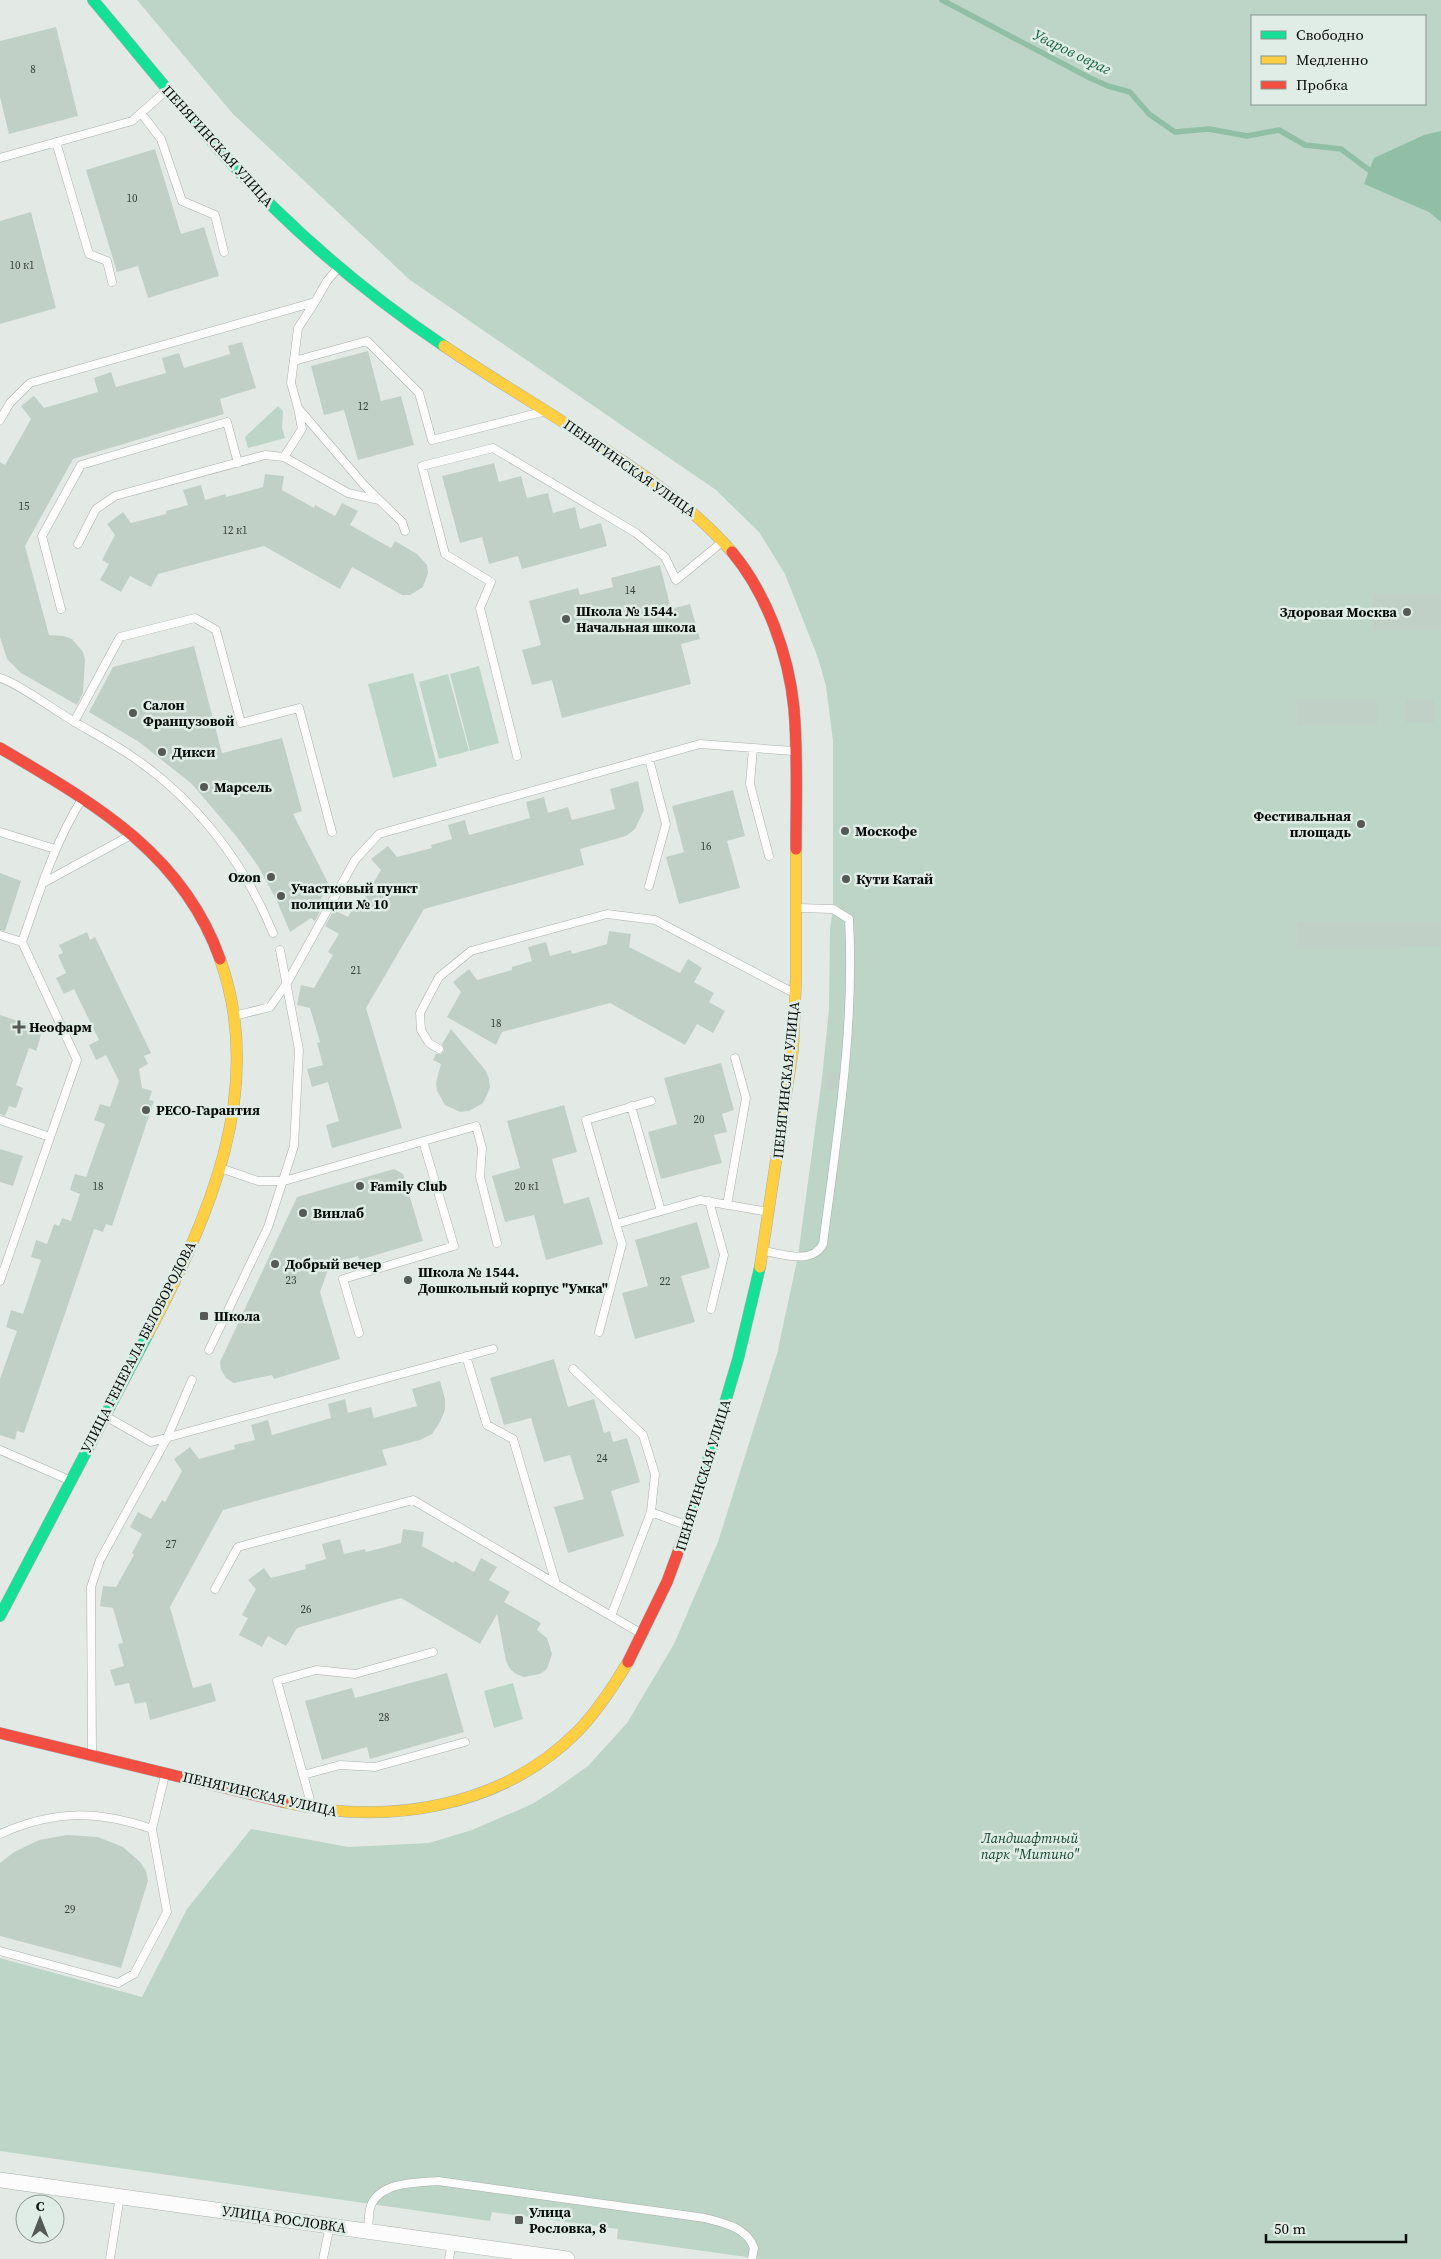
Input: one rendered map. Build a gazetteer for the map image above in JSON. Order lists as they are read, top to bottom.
{
  "streets": {
    "street": ["ПЕНЯГИНСКАЯ УЛИЦА", "УЛИЦА ГЕНЕРАЛА БЕЛОБОРОДОВА", "УЛИЦА РОСЛОВКА"]
  },
  "water": ["Уваров овраг"],
  "parks": ["Ландшафтный парк \"Митино\""],
  "places": {
    "other": [
      "Здоровая Москва",
      "Школа № 1544. Начальная школа",
      "Салон Французовой",
      "Дикси",
      "Марсель",
      "Фестивальная площадь",
      "Москофе",
      "Ozon",
      "Кути Катай",
      "Участковый пункт полиции № 10",
      "РЕСО-Гарантия",
      "Family Club",
      "Винлаб",
      "Добрый вечер",
      "Школа № 1544. Дошкольный корпус \"Умка\""
    ],
    "health": ["Неофарм"],
    "transit": ["Школа", "Улица Рословка, 8"]
  },
  "house_numbers": [
    "8",
    "10",
    "10 к1",
    "12",
    "15",
    "12 к1",
    "14",
    "16",
    "21",
    "18",
    "20",
    "18",
    "20 к1",
    "23",
    "22",
    "24",
    "27",
    "26",
    "28",
    "29"
  ],
  "legend": ["Свободно", "Медленно", "Пробка"],
  "scale_bar": "50 m",
  "north": "top"
}
